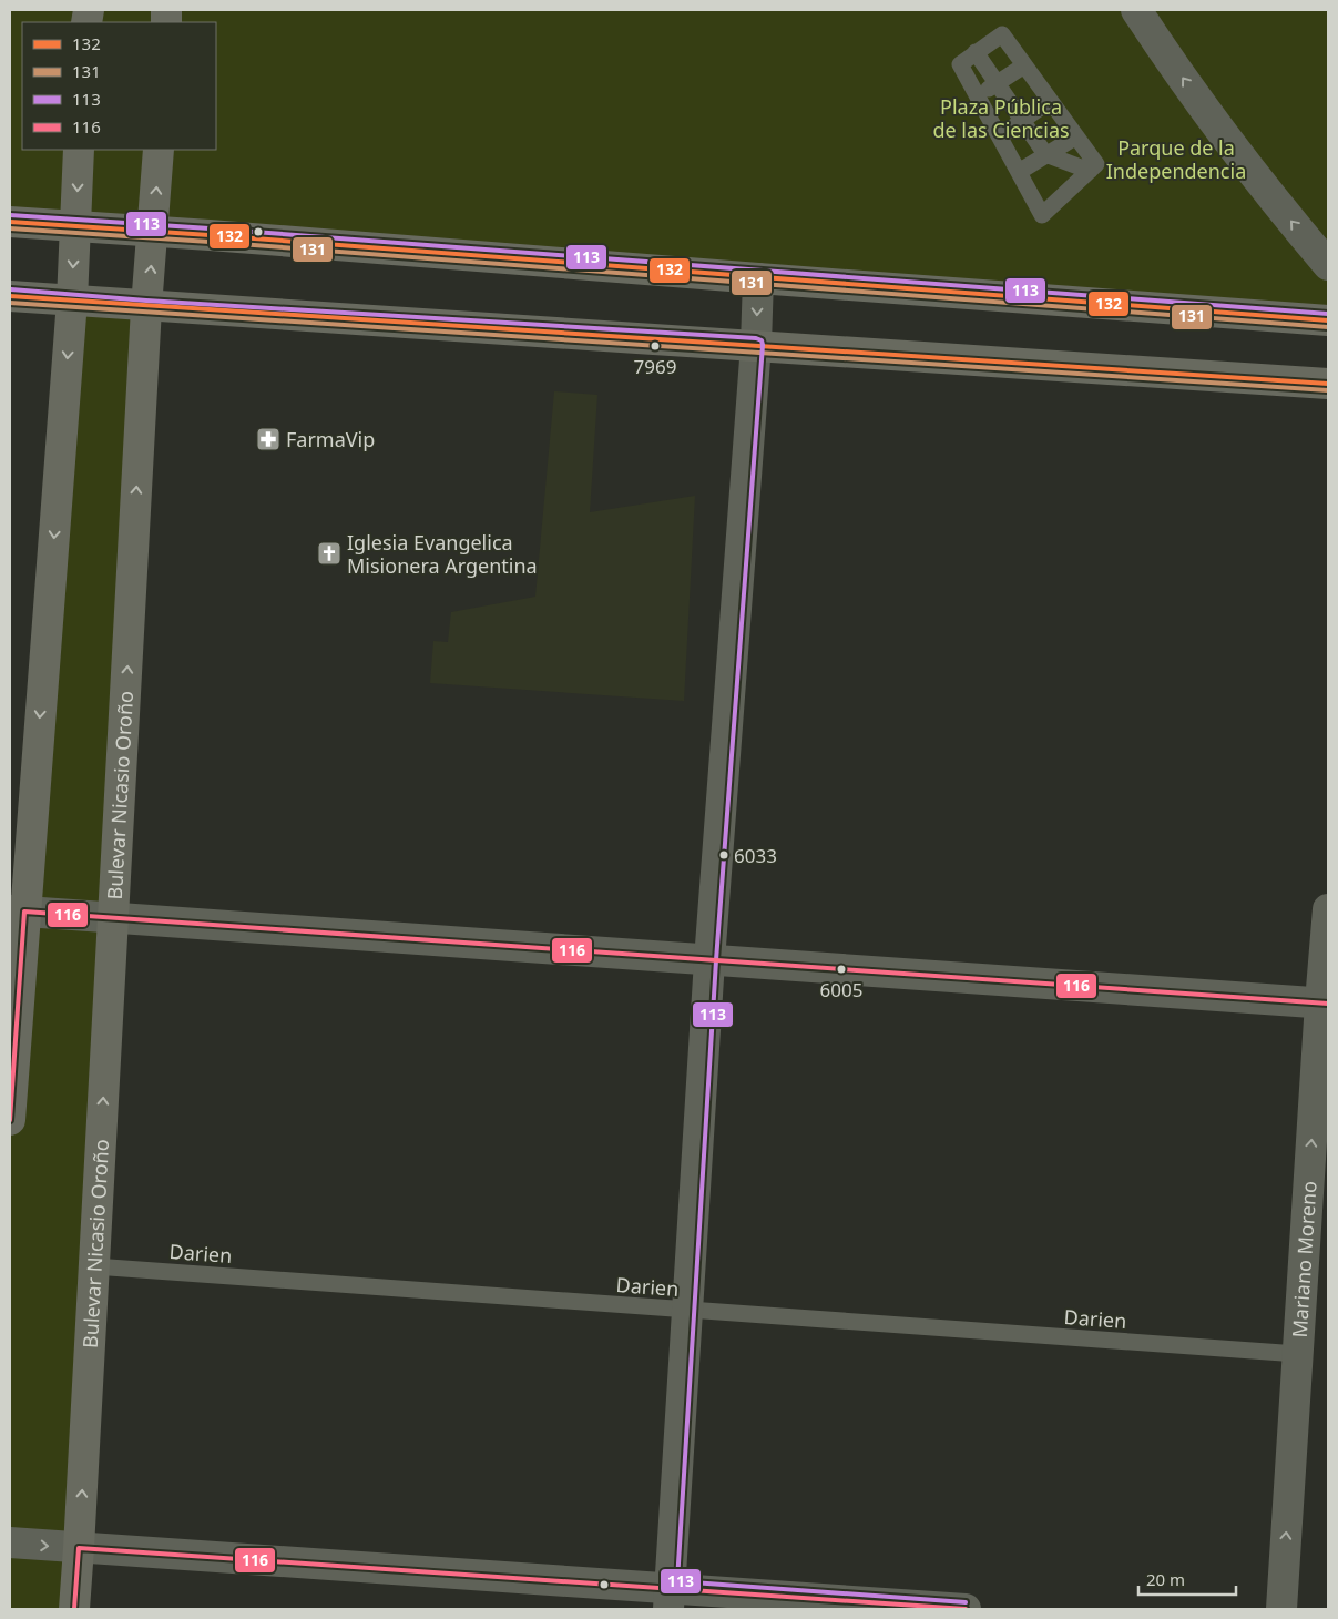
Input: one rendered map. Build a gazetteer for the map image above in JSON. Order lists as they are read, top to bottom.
{
  "streets": {
    "main road": ["Bulevar Nicasio Oroño"],
    "street": ["Mariano Moreno"],
    "lane": ["Darien"]
  },
  "crossings": [
    ["Bulevar Nicasio Oroño", "Darien"],
    ["Darien", "Mariano Moreno"]
  ],
  "one_way": ["Mariano Moreno"],
  "parks": ["Plaza Pública de las Ciencias", "Parque de la Independencia"],
  "places": {
    "other": ["7969", "6033", "6005"],
    "pharmacy": ["FarmaVip"],
    "church": ["Iglesia Evangelica Misionera Argentina"]
  },
  "lines": [
    "transit line 113",
    "transit line 132",
    "transit line 131",
    "transit line 116"
  ],
  "legend": [
    "132",
    "131",
    "113",
    "116"
  ],
  "scale_bar": "20 m"
}
